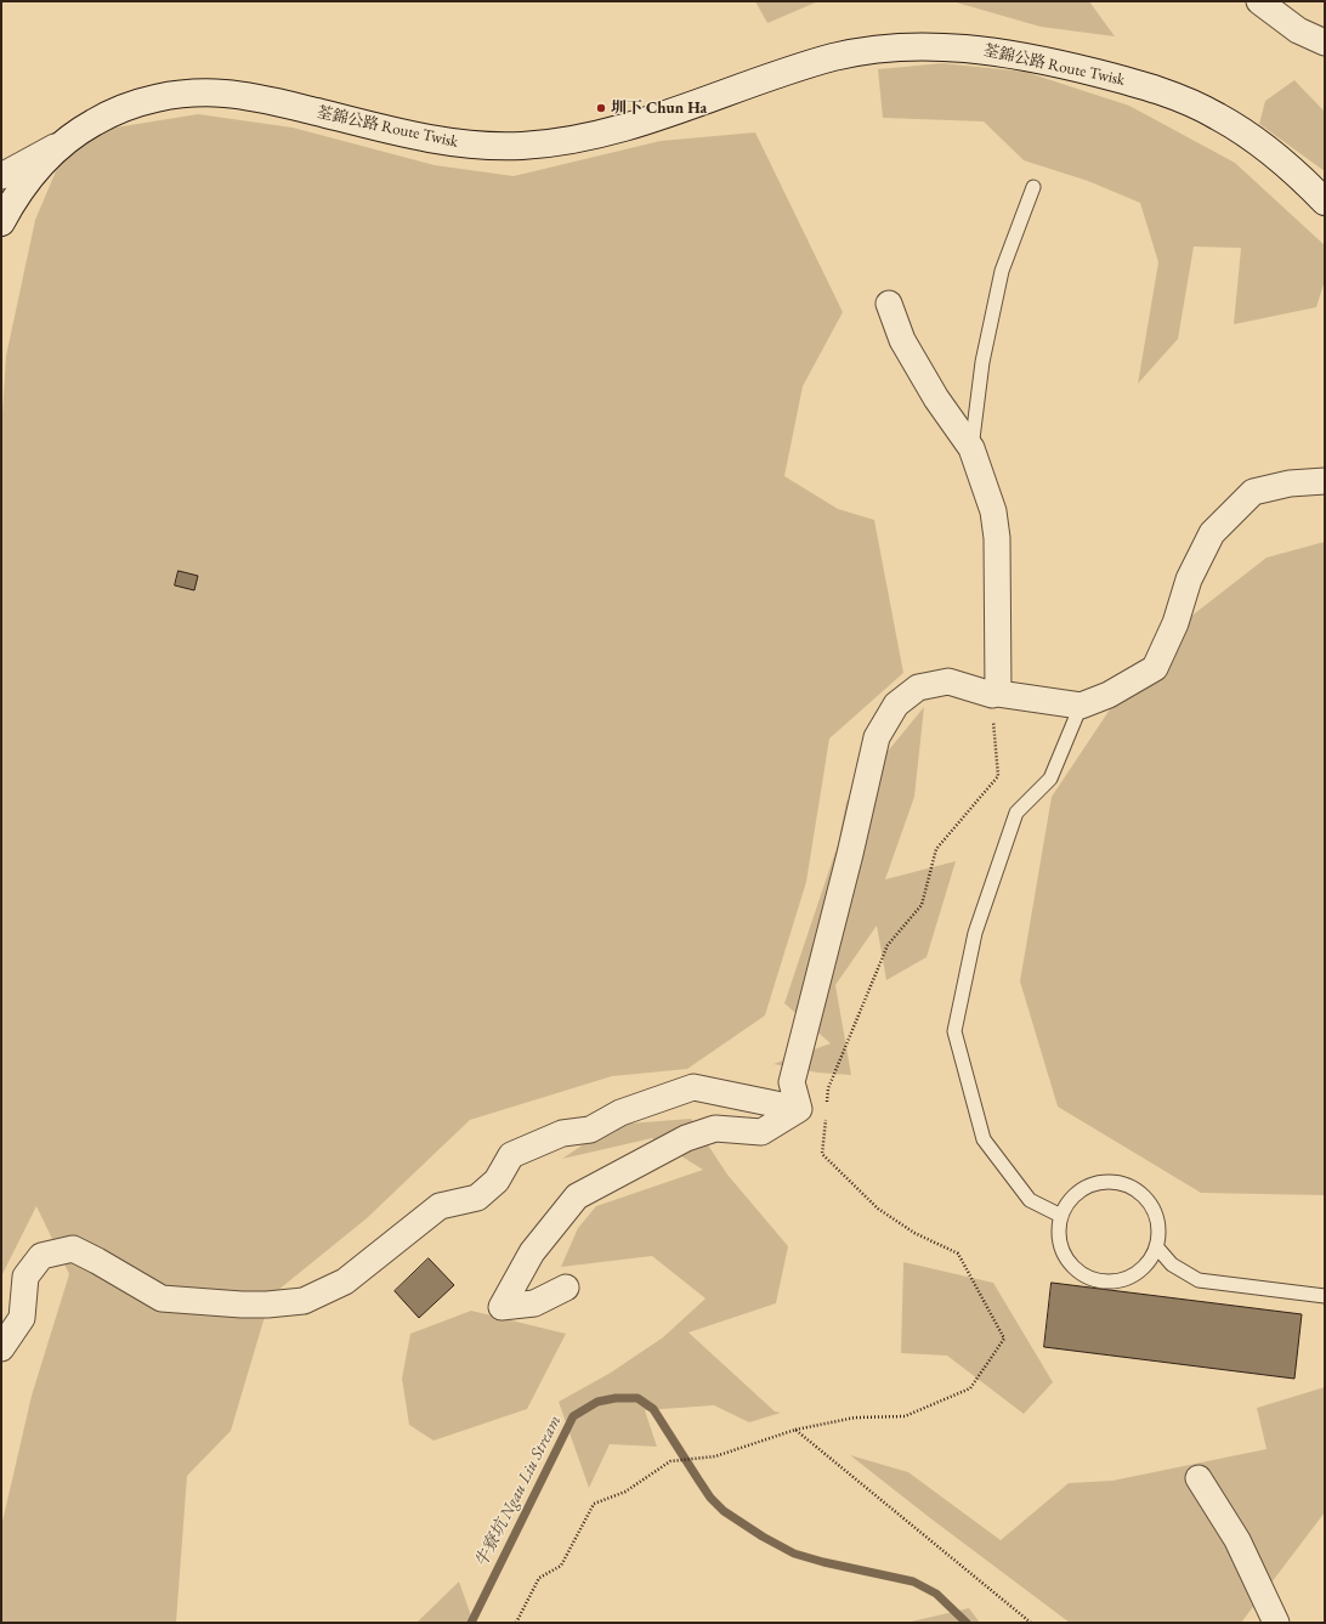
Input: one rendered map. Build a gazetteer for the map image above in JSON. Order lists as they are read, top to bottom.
{
  "streets": {
    "main road": ["荃錦公路 Route Twisk"]
  },
  "water": ["牛寮坑 Ngau Liu Stream"],
  "places": ["圳下 Chun Ha"]
}
